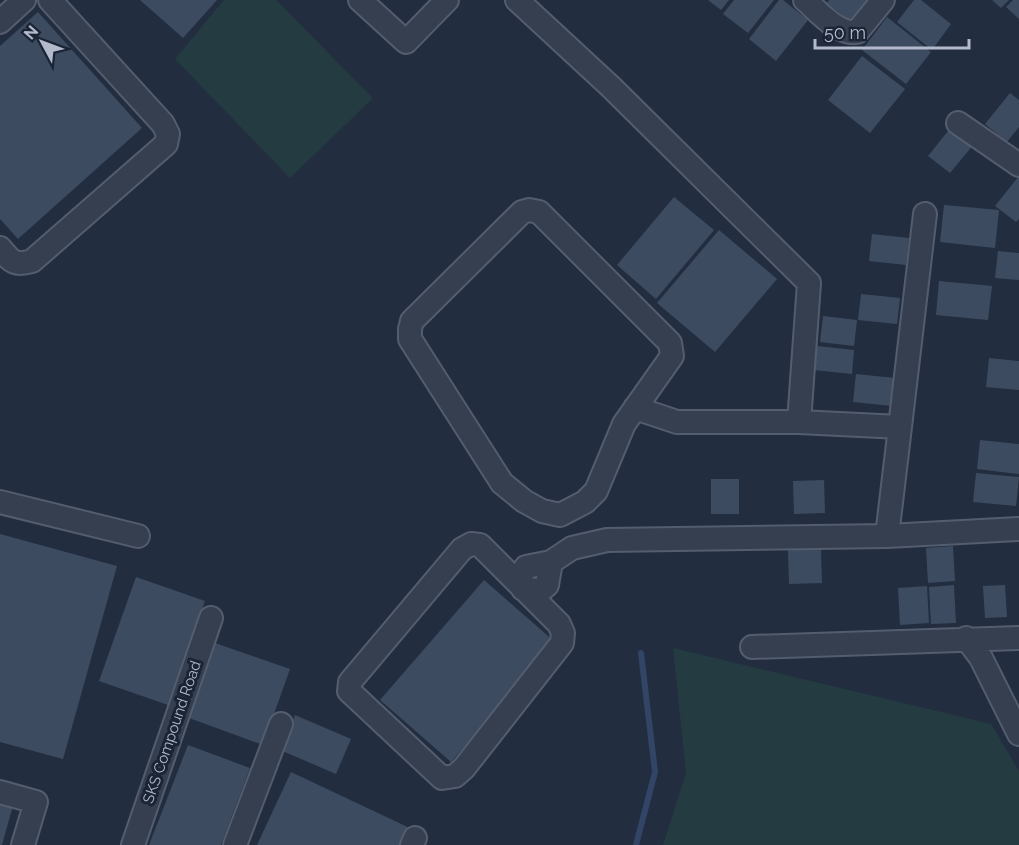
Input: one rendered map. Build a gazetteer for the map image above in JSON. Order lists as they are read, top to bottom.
{
  "streets": {
    "street": ["SKS Compound Road"]
  },
  "scale_bar": "50 m",
  "north": "top left"
}
